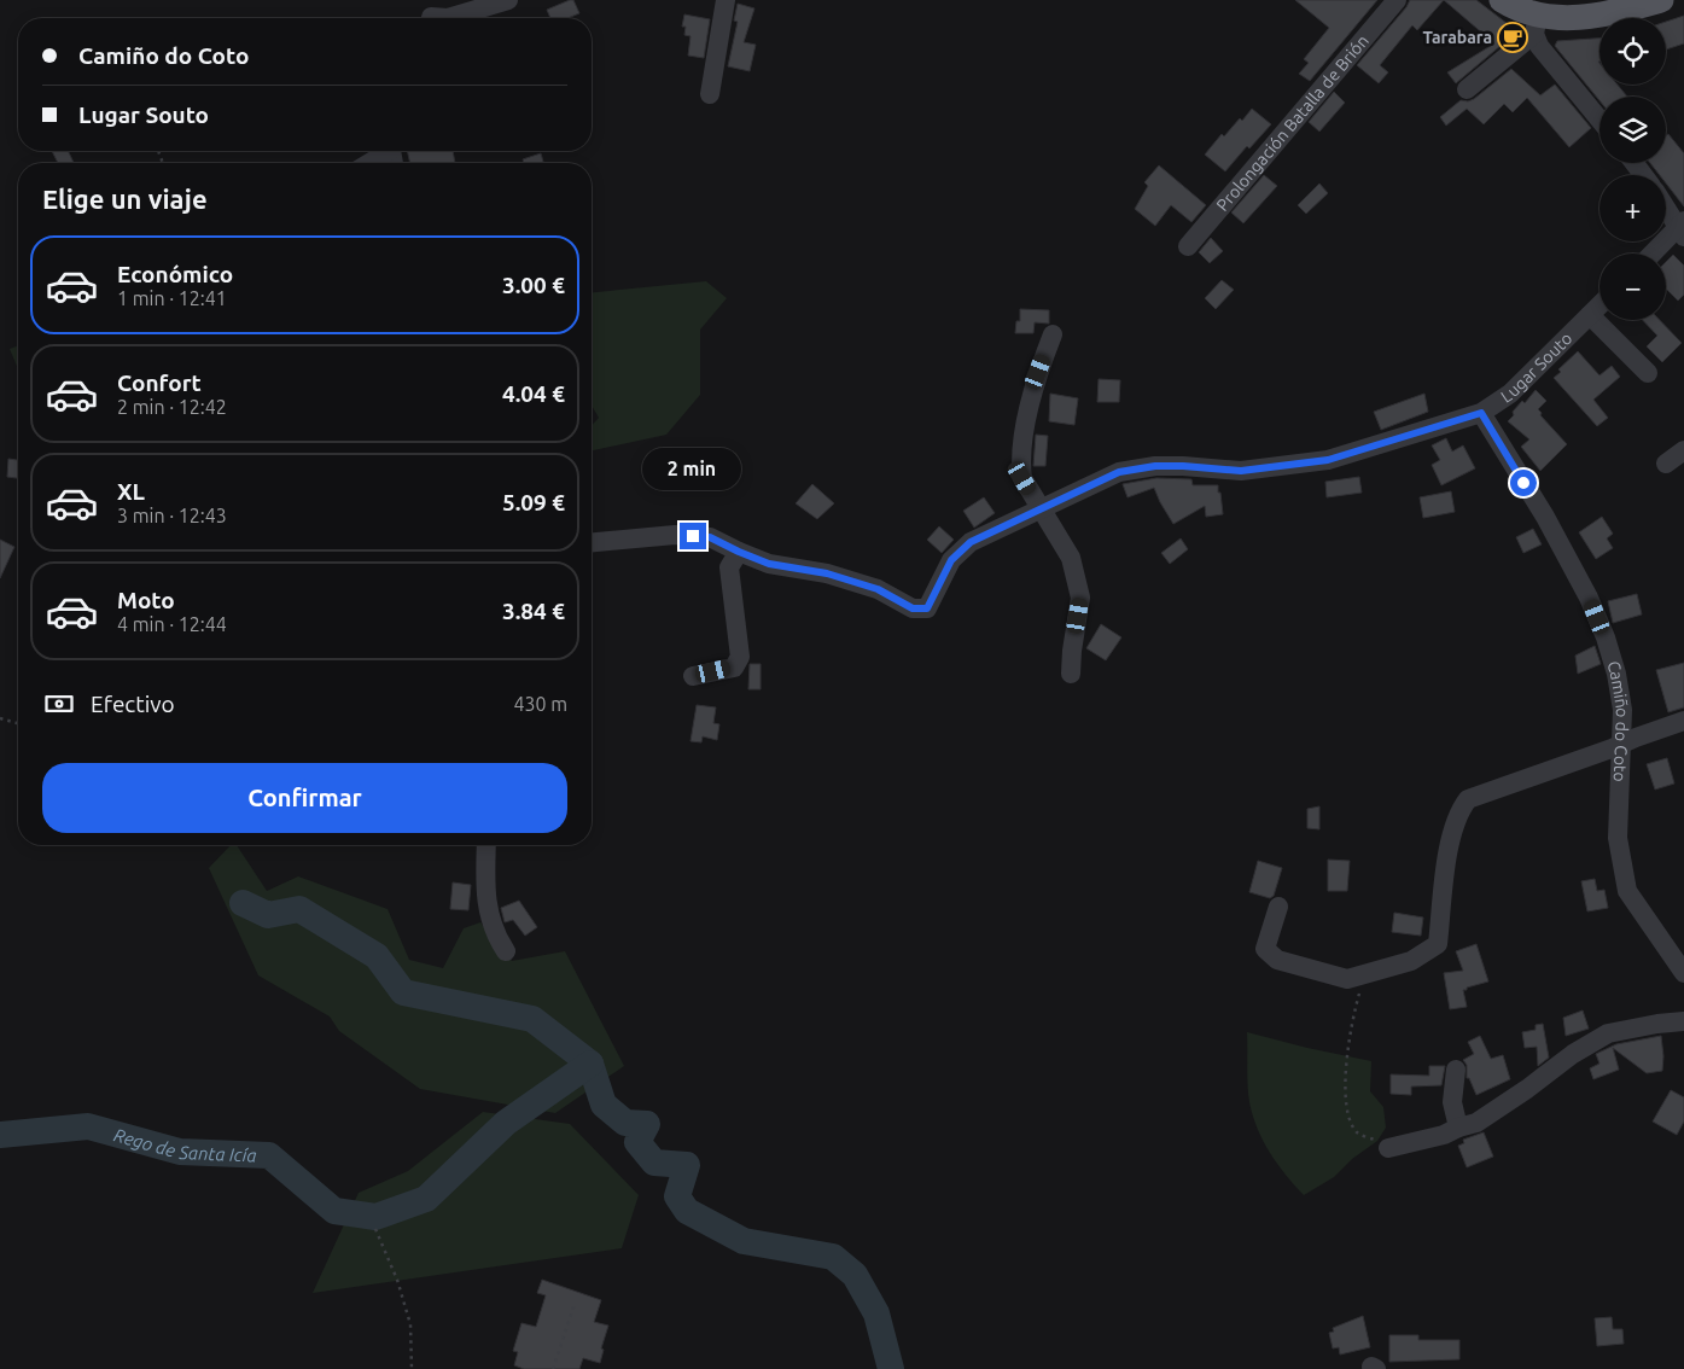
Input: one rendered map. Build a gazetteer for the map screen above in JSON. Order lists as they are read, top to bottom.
{
  "streets": {
    "street": ["Prolongación Batalla de Brión", "Lugar Souto", "Camiño do Coto"]
  },
  "crossings": [
    ["Lugar Souto", "Camiño do Coto"]
  ],
  "water": ["Rego de Santa Icía"],
  "places": {
    "cafe": ["Tarabara"]
  },
  "page": {
    "map_buttons": ["+", "−"],
    "banner": ["Camiño do Coto", "Lugar Souto"],
    "heading": "Elige un viaje",
    "list": [
      {
        "name": "Económico",
        "note": "1 min · 12:41",
        "value": "3.00 €"
      },
      {
        "name": "Confort",
        "note": "2 min · 12:42",
        "value": "4.04 €"
      },
      {
        "name": "XL",
        "note": "3 min · 12:43",
        "value": "5.09 €"
      },
      {
        "name": "Moto",
        "note": "4 min · 12:44",
        "value": "3.84 €"
      }
    ],
    "bubble": "2 min",
    "pay": ["Efectivo", "430 m"],
    "buttons": "Confirmar"
  }
}
